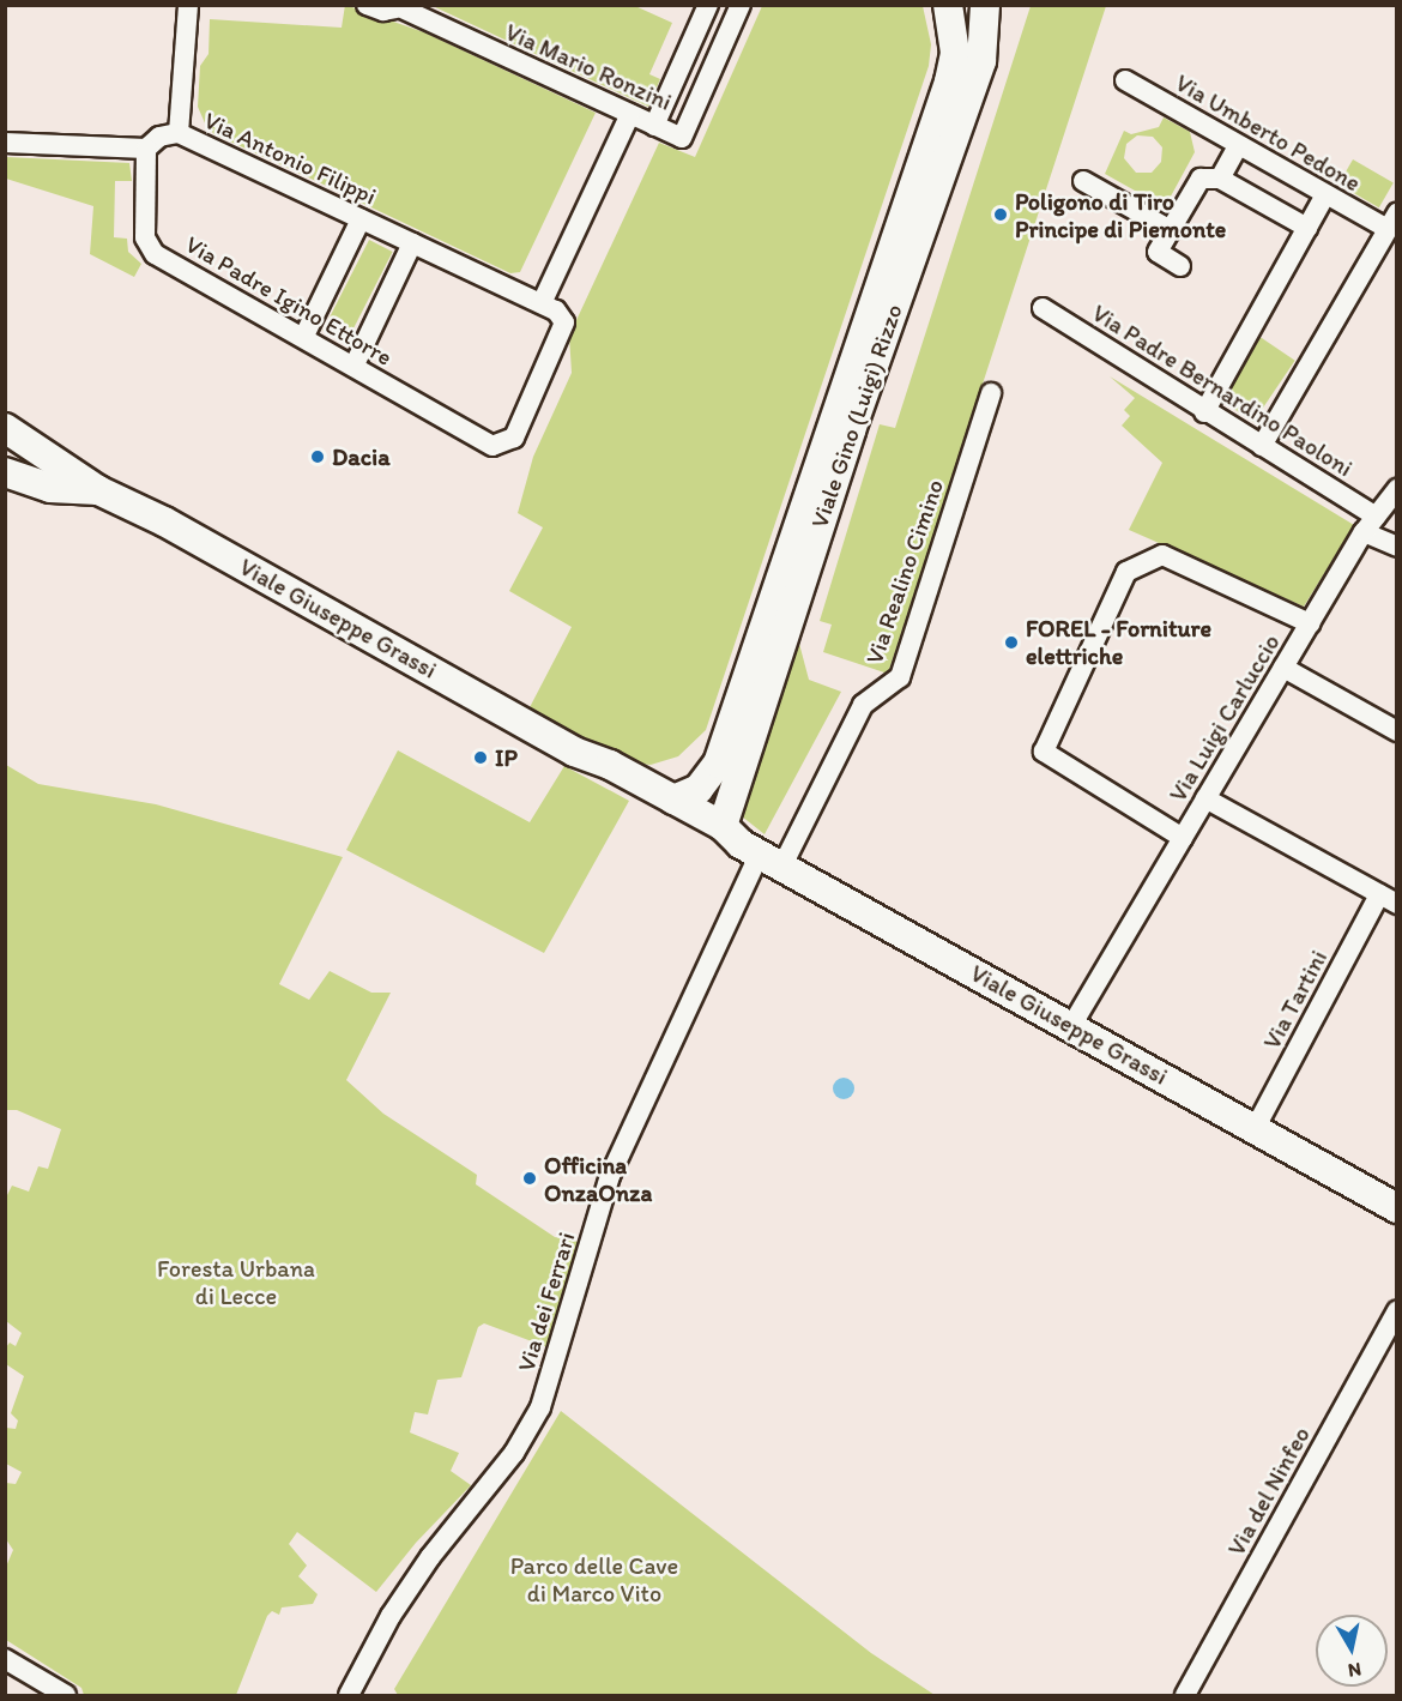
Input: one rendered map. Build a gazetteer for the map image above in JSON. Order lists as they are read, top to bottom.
{
  "streets": {
    "main road": ["Viale Gino (Luigi) Rizzo", "Viale Giuseppe Grassi"],
    "street": [
      "Via Mario Ronzini",
      "Via Umberto Pedone",
      "Via Antonio Filippi",
      "Via Padre Igino Ettorre",
      "Via Padre Bernardino Paoloni",
      "Via Realino Cimino",
      "Via Luigi Carluccio",
      "Via Tartini",
      "Via dei Ferrari",
      "Via del Ninfeo"
    ]
  },
  "crossings": [
    ["Via Antonio Filippi", "Via Padre Igino Ettorre"],
    ["Via Padre Bernardino Paoloni", "Via Luigi Carluccio"],
    ["Viale Gino (Luigi) Rizzo", "Via Realino Cimino"],
    ["Viale Gino (Luigi) Rizzo", "Viale Giuseppe Grassi"],
    ["Viale Gino (Luigi) Rizzo", "Via dei Ferrari"],
    ["Via Realino Cimino", "Viale Giuseppe Grassi"],
    ["Via Realino Cimino", "Via dei Ferrari"],
    ["Viale Giuseppe Grassi", "Via Luigi Carluccio"],
    ["Viale Giuseppe Grassi", "Via Tartini"],
    ["Viale Giuseppe Grassi", "Via dei Ferrari"]
  ],
  "parks": ["Foresta Urbana di Lecce", "Parco delle Cave di Marco Vito"],
  "places": [
    "Poligono di Tiro Principe di Piemonte",
    "Dacia",
    "FOREL - Forniture elettriche",
    "IP",
    "Officina OnzaOnza"
  ],
  "north": "bottom"
}
